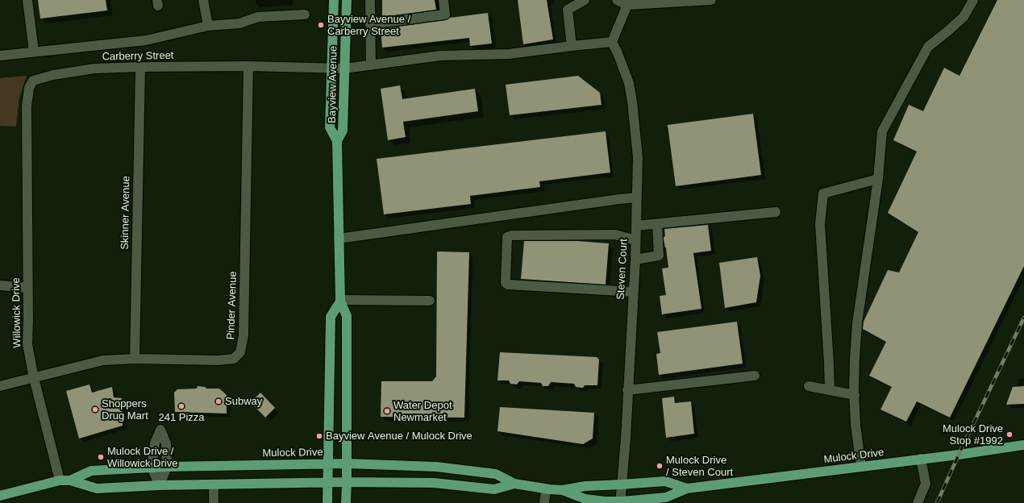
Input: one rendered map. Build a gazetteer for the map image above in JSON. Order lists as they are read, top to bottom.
{
  "streets": {
    "main road": ["Bayview Avenue", "Mulock Drive"],
    "street": [
      "Carberry Street",
      "Skinner Avenue",
      "Steven Court",
      "Pinder Avenue",
      "Willowick Drive"
    ]
  },
  "crossings": [
    ["Carberry Street", "Bayview Avenue"],
    ["Carberry Street", "Skinner Avenue"],
    ["Carberry Street", "Steven Court"],
    ["Carberry Street", "Pinder Avenue"],
    ["Carberry Street", "Willowick Drive"],
    ["Skinner Avenue", "Pinder Avenue"],
    ["Steven Court", "Mulock Drive"],
    ["Pinder Avenue", "Willowick Drive"],
    ["Willowick Drive", "Mulock Drive"]
  ],
  "places": [
    "Bayview Avenue / Carberry Street",
    "Subway",
    "241 Pizza",
    "Shoppers Drug Mart",
    "Water Depot Newmarket",
    "Mulock Drive Stop #1992",
    "Bayview Avenue / Mulock Drive",
    "Mulock Drive / Willowick Drive",
    "Mulock Drive / Steven Court"
  ]
}
